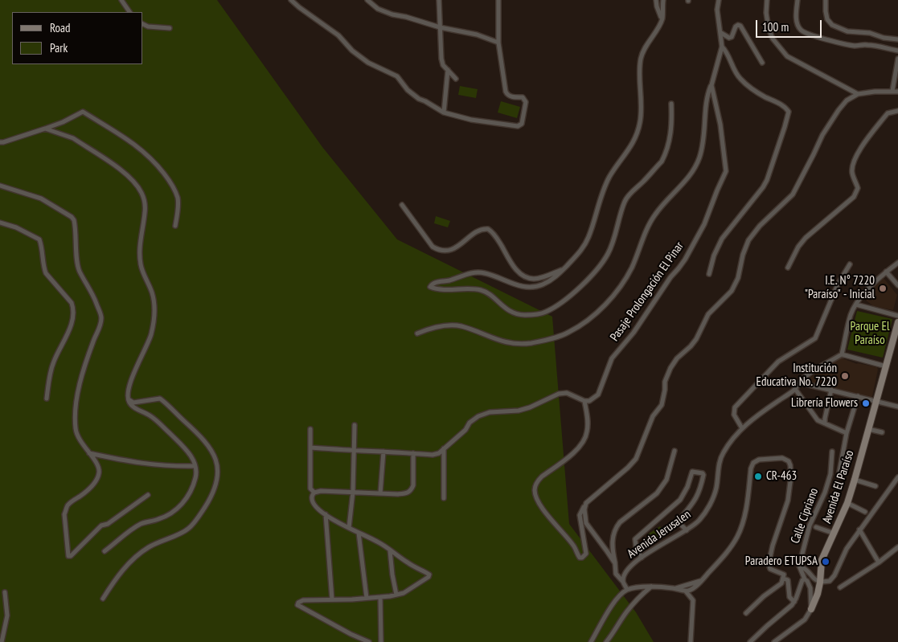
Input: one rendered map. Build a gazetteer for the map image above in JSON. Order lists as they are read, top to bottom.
{
  "streets": {
    "street": [
      "Pasaje Prolongación El Pinar",
      "Avenida El Paraíso",
      "Calle Cipriano",
      "Avenida Jerusalen"
    ]
  },
  "parks": ["Parque El Paraíso"],
  "places": [
    "I.E. N° 7220 \"Paraíso\" - Inicial",
    "Institución Educativa No. 7220",
    "Librería Flowers",
    "CR-463",
    "Paradero ETUPSA"
  ],
  "legend": ["Road", "Park"],
  "scale_bar": "100 m"
}
